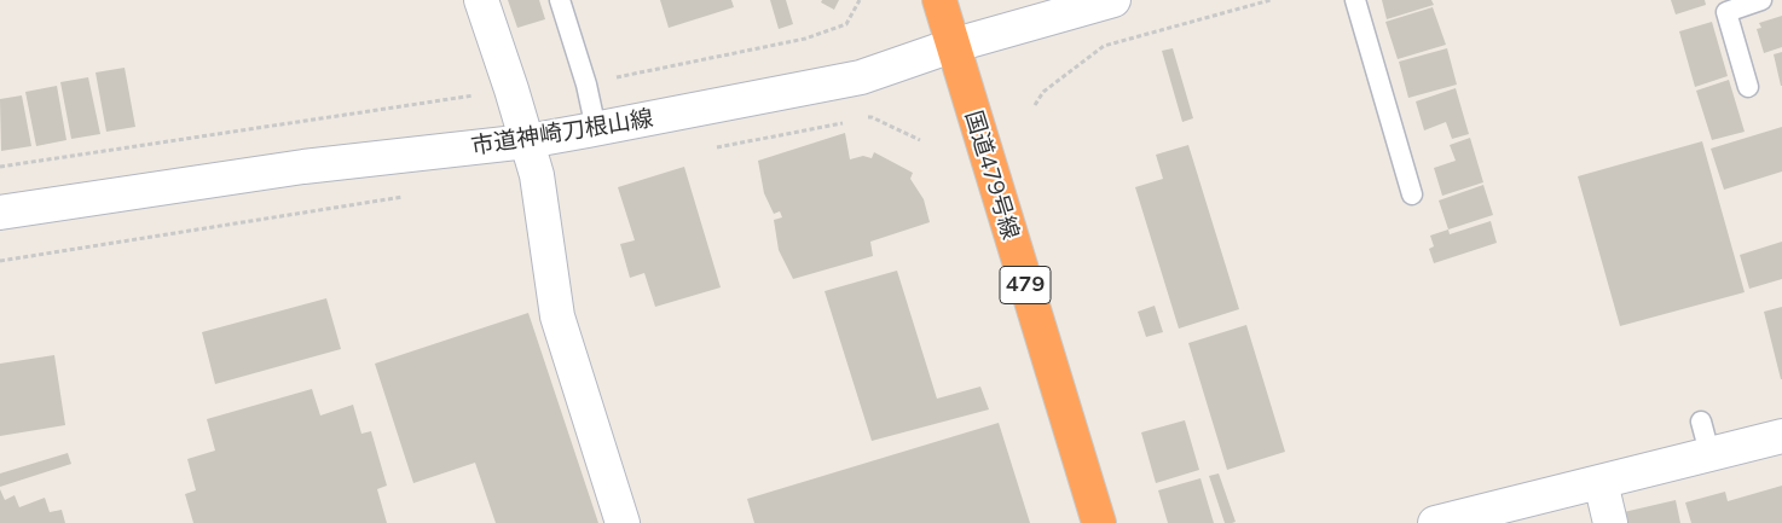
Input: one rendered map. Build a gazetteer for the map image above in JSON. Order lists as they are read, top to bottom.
{
  "streets": {
    "highway": ["国道479号線", "479"],
    "street": ["市道神崎刀根山線"]
  },
  "crossings": [
    ["市道神崎刀根山線", "国道479号線"]
  ]
}
